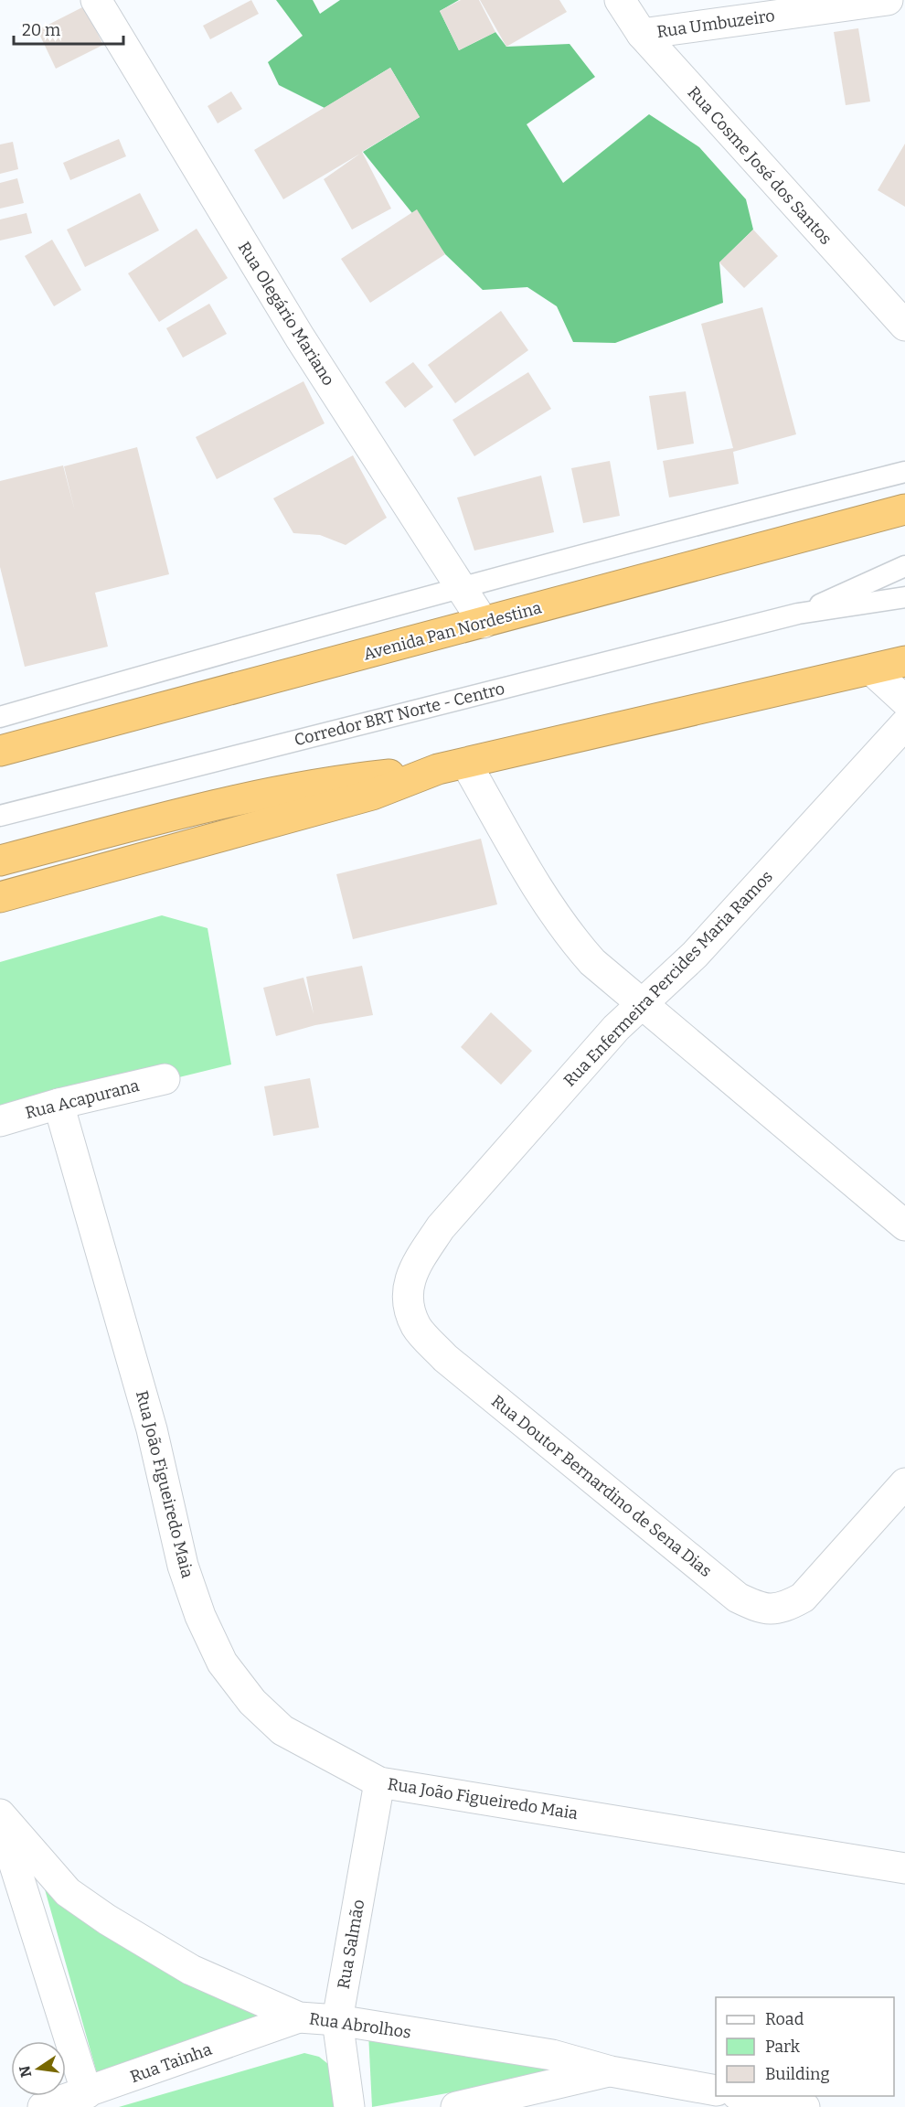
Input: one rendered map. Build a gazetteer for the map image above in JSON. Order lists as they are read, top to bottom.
{
  "streets": {
    "highway": ["Avenida Pan Nordestina"],
    "street": [
      "Rua Umbuzeiro",
      "Rua Cosme José dos Santos",
      "Rua Olegário Mariano",
      "Rua Enfermeira Percides Maria Ramos",
      "Rua Acapurana",
      "Rua João Figueiredo Maia",
      "Rua Doutor Bernardino de Sena Dias",
      "Rua Salmão",
      "Rua Abrolhos",
      "Rua Tainha"
    ],
    "lane": ["Corredor BRT Norte - Centro"]
  },
  "crossings": [
    ["Rua Umbuzeiro", "Rua Cosme José dos Santos"],
    ["Rua Olegário Mariano", "Avenida Pan Nordestina"],
    ["Rua Enfermeira Percides Maria Ramos", "Rua Doutor Bernardino de Sena Dias"],
    ["Rua Acapurana", "Rua João Figueiredo Maia"],
    ["Rua João Figueiredo Maia", "Rua Salmão"],
    ["Rua Salmão", "Rua Abrolhos"],
    ["Rua Abrolhos", "Rua Tainha"]
  ],
  "legend": ["Road", "Park", "Building"],
  "scale_bar": "20 m",
  "north": "left"
}
